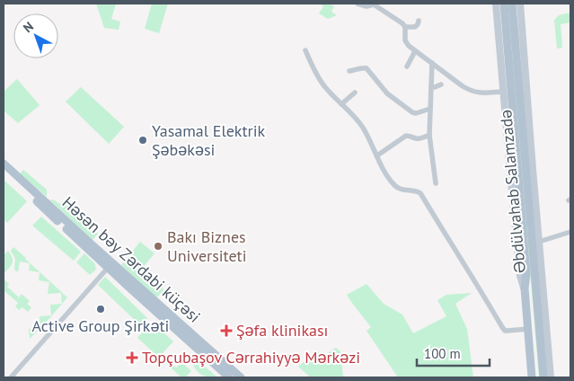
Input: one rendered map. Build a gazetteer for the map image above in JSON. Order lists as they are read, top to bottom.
{
  "streets": {
    "main road": ["Əbdülvahab Salamzadə", "Həsən bəy Zərdabi küçəsi"]
  },
  "places": {
    "other": ["Yasamal Elektrik Şəbəkəsi", "Bakı Biznes Universiteti", "Active Group Şirkəti"],
    "health": ["Şəfa klinikası", "Topçubaşov Cərrahiyyə Mərkəzi"]
  },
  "scale_bar": "100 m",
  "north": "top left"
}
